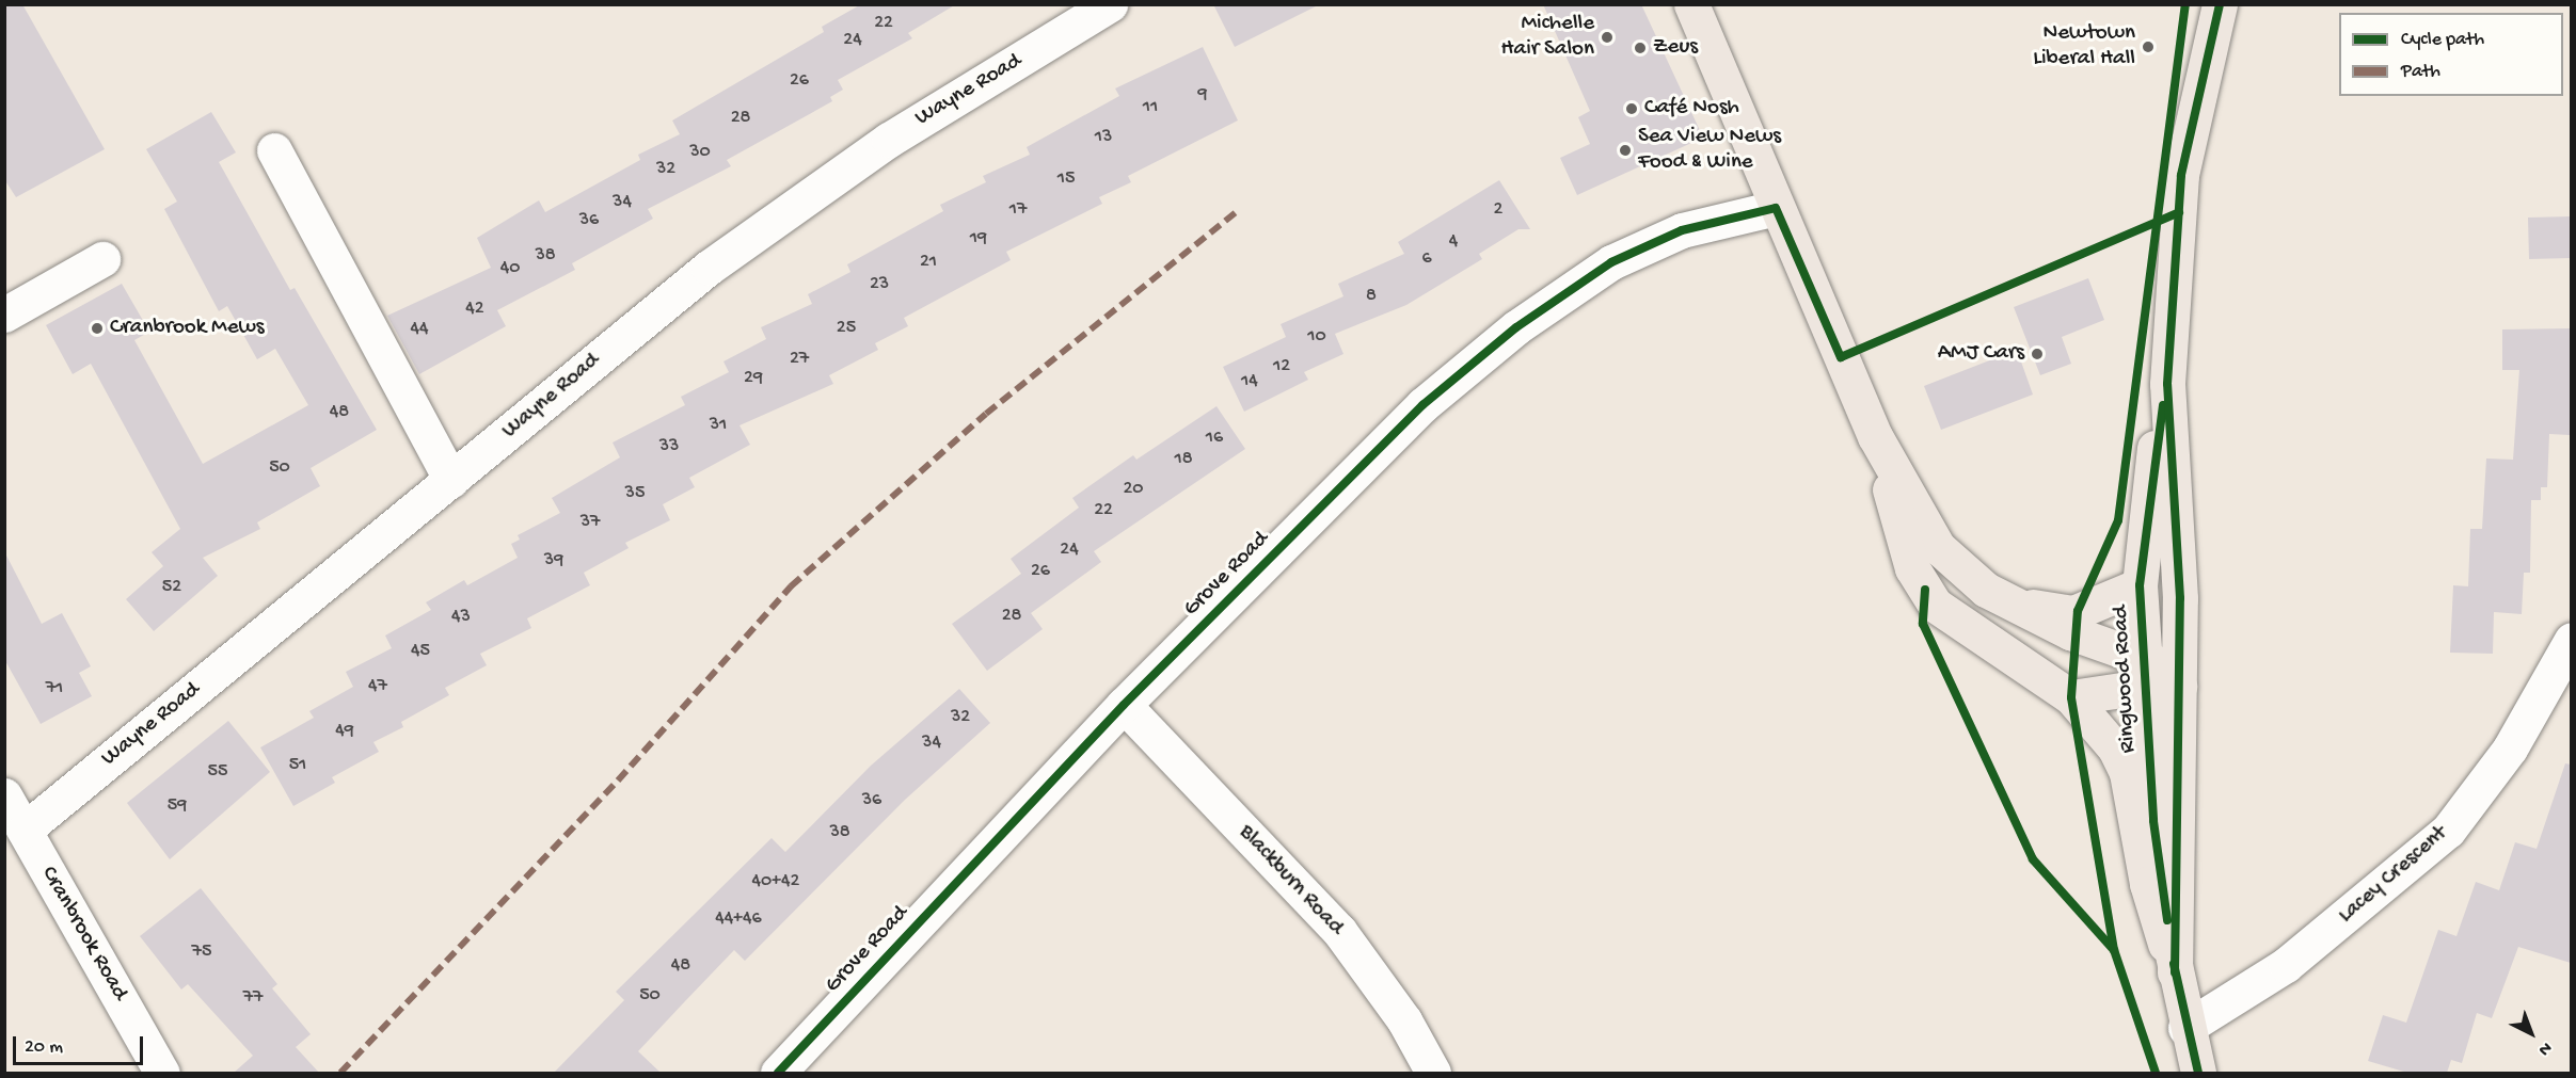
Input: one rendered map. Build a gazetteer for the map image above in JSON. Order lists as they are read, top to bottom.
{
  "streets": {
    "main road": ["Ringwood Road"],
    "street": [
      "Wayne Road",
      "Grove Road",
      "Lacey Crescent",
      "Blackburn Road",
      "Cranbrook Road"
    ]
  },
  "crossings": [
    ["Wayne Road", "Cranbrook Road"],
    ["Grove Road", "Blackburn Road"],
    ["Ringwood Road", "Lacey Crescent"]
  ],
  "places": [
    "Michelle Hair Salon",
    "Newtown Liberal Hall",
    "Zeus",
    "Café Nosh",
    "Sea View News Food & Wine",
    "Cranbrook Mews",
    "AMJ Cars"
  ],
  "house_numbers": [
    "22",
    "24",
    "26",
    "9",
    "11",
    "28",
    "13",
    "30",
    "32",
    "15",
    "34",
    "17",
    "2",
    "36",
    "19",
    "4",
    "38",
    "6",
    "21",
    "40",
    "23",
    "8",
    "42",
    "25",
    "44",
    "10",
    "27",
    "12",
    "29",
    "14",
    "48",
    "31",
    "16",
    "33",
    "18",
    "50",
    "20",
    "35",
    "22",
    "37",
    "24",
    "39",
    "26",
    "52",
    "28",
    "43",
    "45",
    "47",
    "71",
    "32",
    "49",
    "34",
    "51",
    "55",
    "36",
    "59",
    "38",
    "40+42",
    "44+46",
    "75",
    "48",
    "50",
    "77"
  ],
  "legend": ["Cycle path", "Path"],
  "scale_bar": "20 m",
  "north": "bottom right"
}
